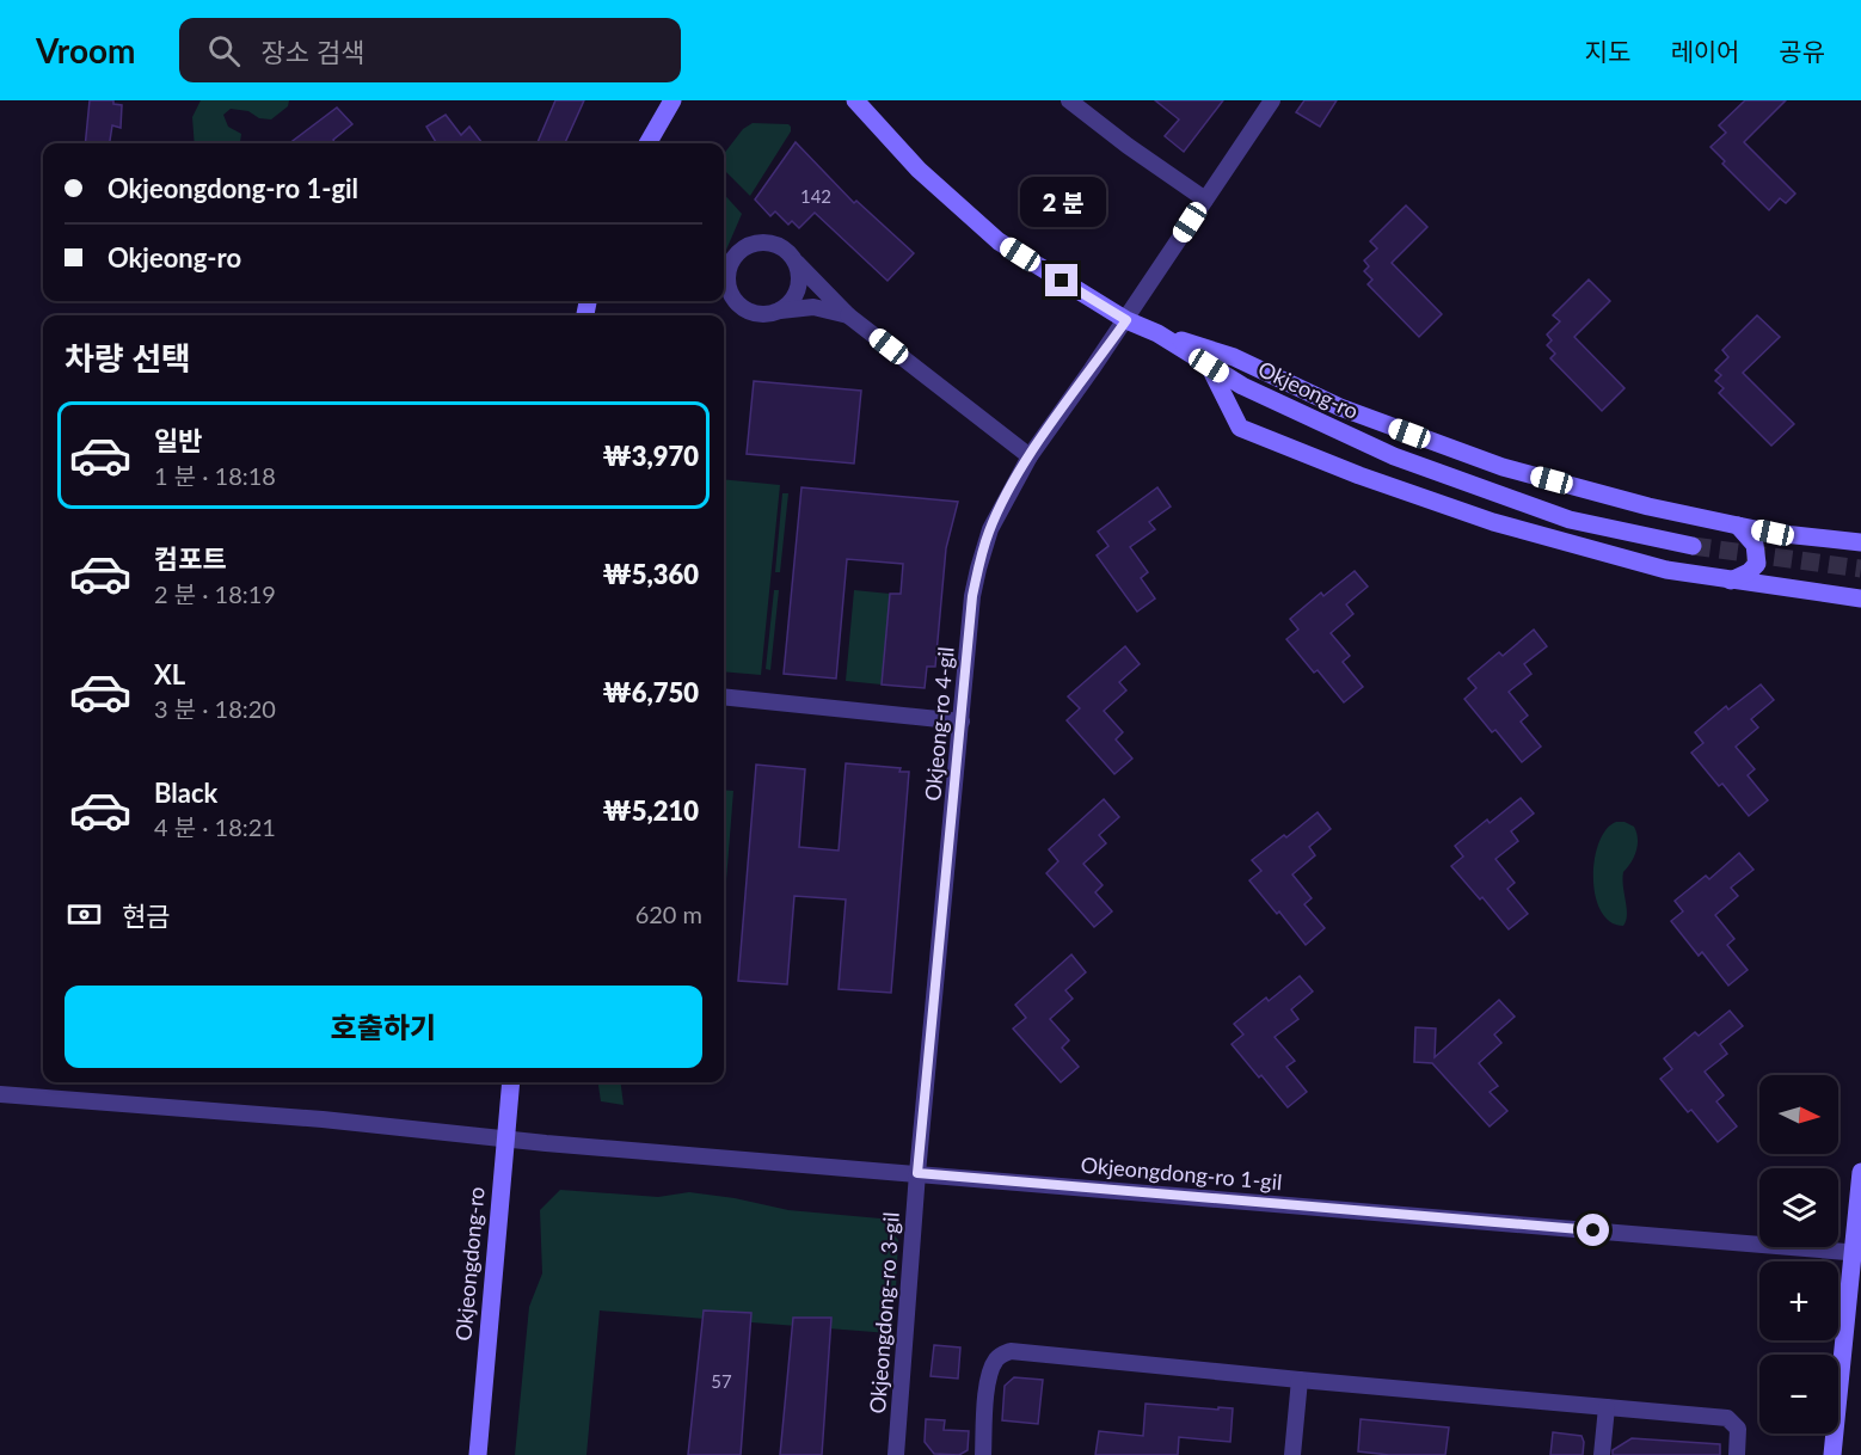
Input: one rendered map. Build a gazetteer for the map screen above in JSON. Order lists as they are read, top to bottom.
{
  "streets": {
    "main road": ["Okjeong-ro", "Okjeongdong-ro"],
    "street": ["Okjeong-ro 4-gil", "Okjeongdong-ro 1-gil", "Okjeongdong-ro 3-gil"]
  },
  "crossings": [
    ["Okjeong-ro", "Okjeong-ro 4-gil"],
    ["Okjeong-ro 4-gil", "Okjeongdong-ro 1-gil"],
    ["Okjeong-ro 4-gil", "Okjeongdong-ro 3-gil"],
    ["Okjeongdong-ro 1-gil", "Okjeongdong-ro"],
    ["Okjeongdong-ro 1-gil", "Okjeongdong-ro 3-gil"]
  ],
  "house_numbers": ["142", "57"],
  "north": "right",
  "page": {
    "header": "Vroom",
    "search": "장소 검색",
    "nav": ["지도", "레이어", "공유"],
    "banner": ["Okjeongdong-ro 1-gil", "Okjeong-ro"],
    "bubble": "2 분",
    "heading": "차량 선택",
    "list": [
      {
        "name": "일반",
        "note": "1 분 · 18:18",
        "value": "₩3,970"
      },
      {
        "name": "컴포트",
        "note": "2 분 · 18:19",
        "value": "₩5,360"
      },
      {
        "name": "XL",
        "note": "3 분 · 18:20",
        "value": "₩6,750"
      },
      {
        "name": "Black",
        "note": "4 분 · 18:21",
        "value": "₩5,210"
      }
    ],
    "pay": ["현금", "620 m"],
    "buttons": "호출하기",
    "map_buttons": ["+", "−"]
  }
}
